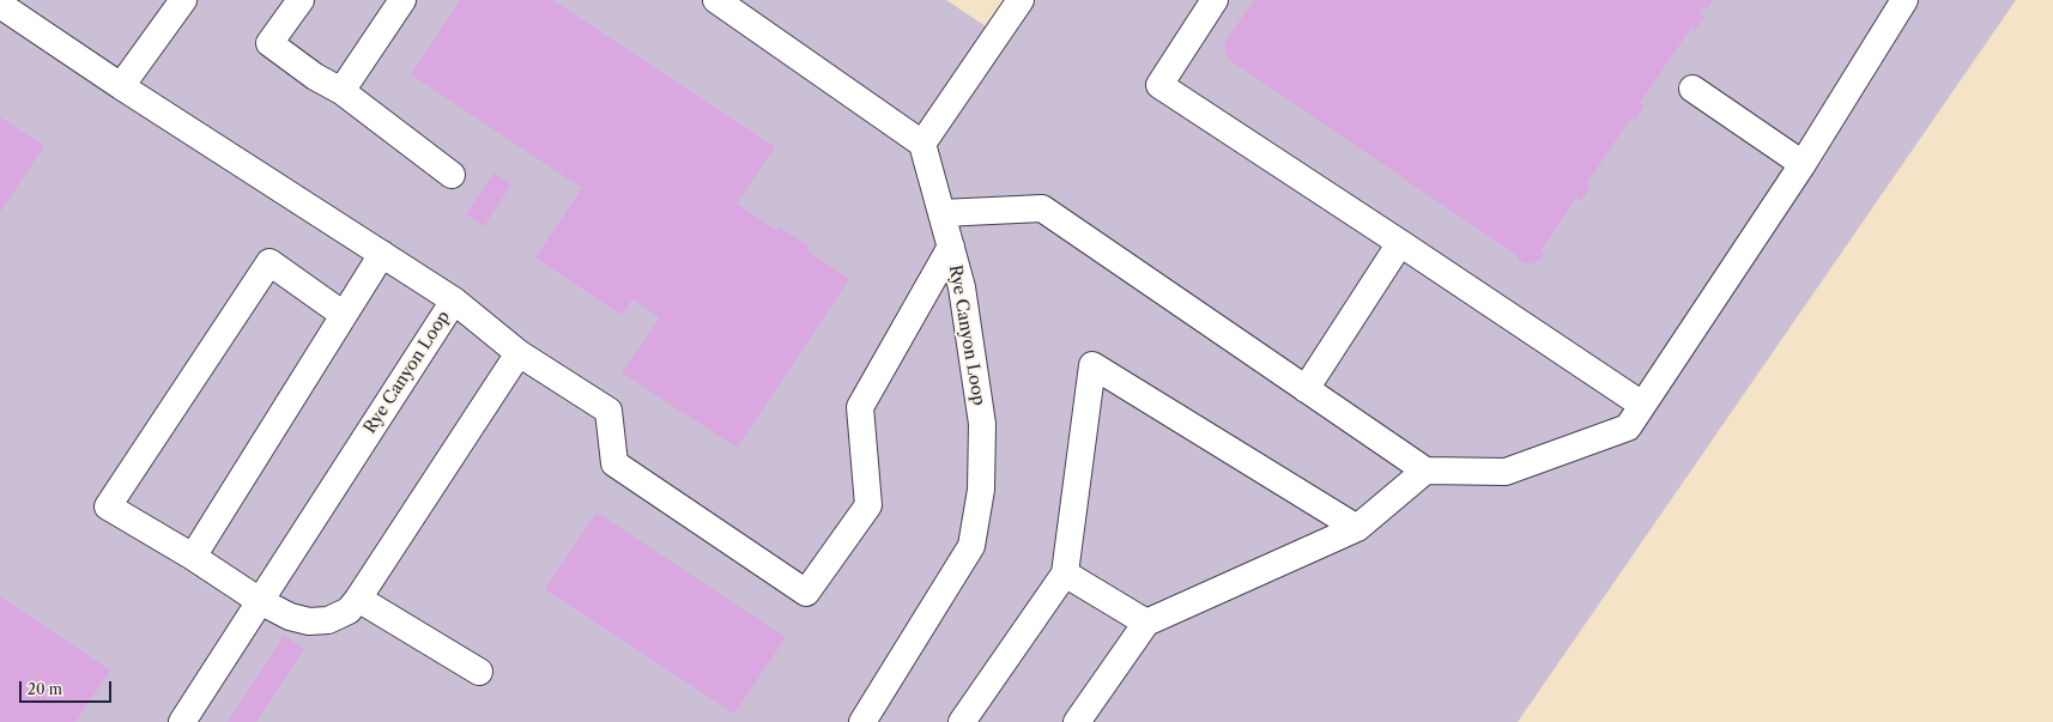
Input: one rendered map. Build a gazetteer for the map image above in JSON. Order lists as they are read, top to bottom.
{
  "streets": {
    "street": ["Rye Canyon Loop"]
  },
  "scale_bar": "20 m"
}
